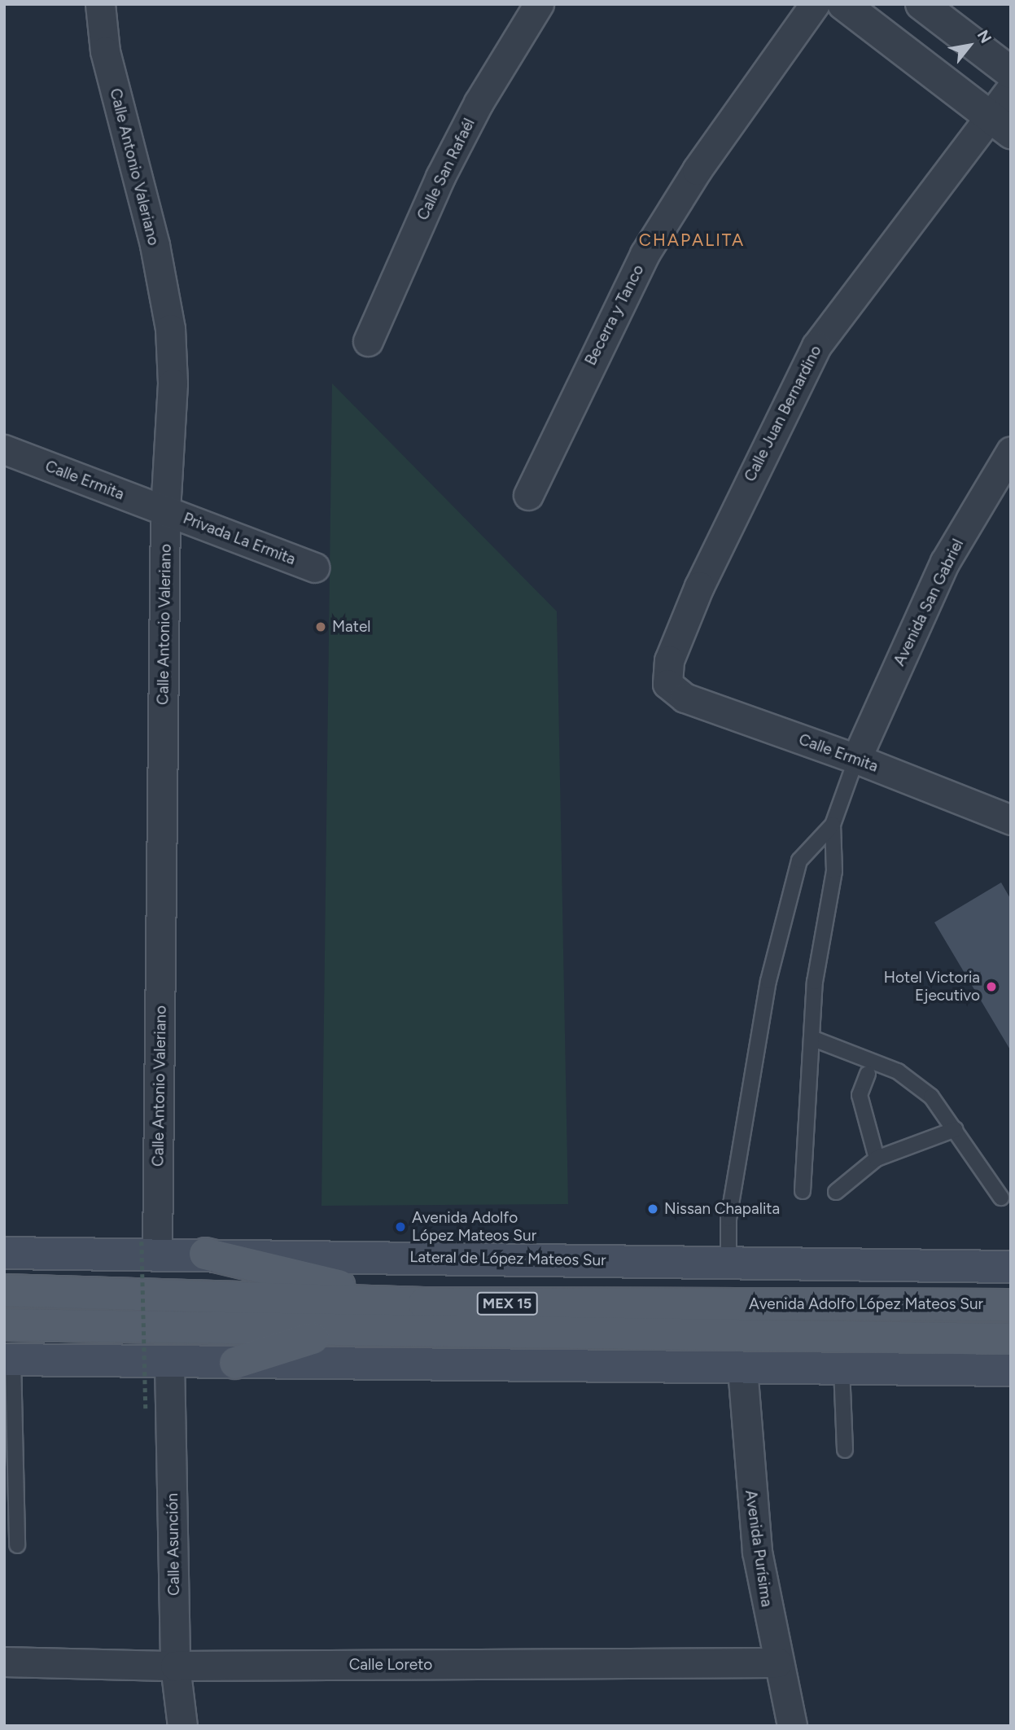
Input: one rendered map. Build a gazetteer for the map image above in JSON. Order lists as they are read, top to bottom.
{
  "streets": {
    "main road": ["Lateral de López Mateos Sur", "MEX 15", "Avenida Adolfo López Mateos Sur"],
    "street": [
      "Calle Antonio Valeriano",
      "Calle San Rafaél",
      "Becerra y Tanco",
      "Calle Juan Bernardino",
      "Calle Ermita",
      "Privada La Ermita",
      "Avenida San Gabriel",
      "Calle Asunción",
      "Avenida Purísima",
      "Calle Loreto"
    ]
  },
  "crossings": [
    ["Calle Antonio Valeriano", "Calle Ermita"],
    ["Calle Antonio Valeriano", "Privada La Ermita"],
    ["Calle Antonio Valeriano", "Lateral de López Mateos Sur"],
    ["Calle Juan Bernardino", "Calle Ermita"],
    ["Calle Ermita", "Privada La Ermita"],
    ["Calle Ermita", "Avenida San Gabriel"],
    ["Calle Asunción", "Calle Loreto"],
    ["Avenida Purísima", "Calle Loreto"]
  ],
  "districts": ["CHAPALITA"],
  "places": [
    "Matel",
    "Hotel Victoria Ejecutivo",
    "Nissan Chapalita",
    "Avenida Adolfo López Mateos Sur"
  ],
  "north": "top right"
}
